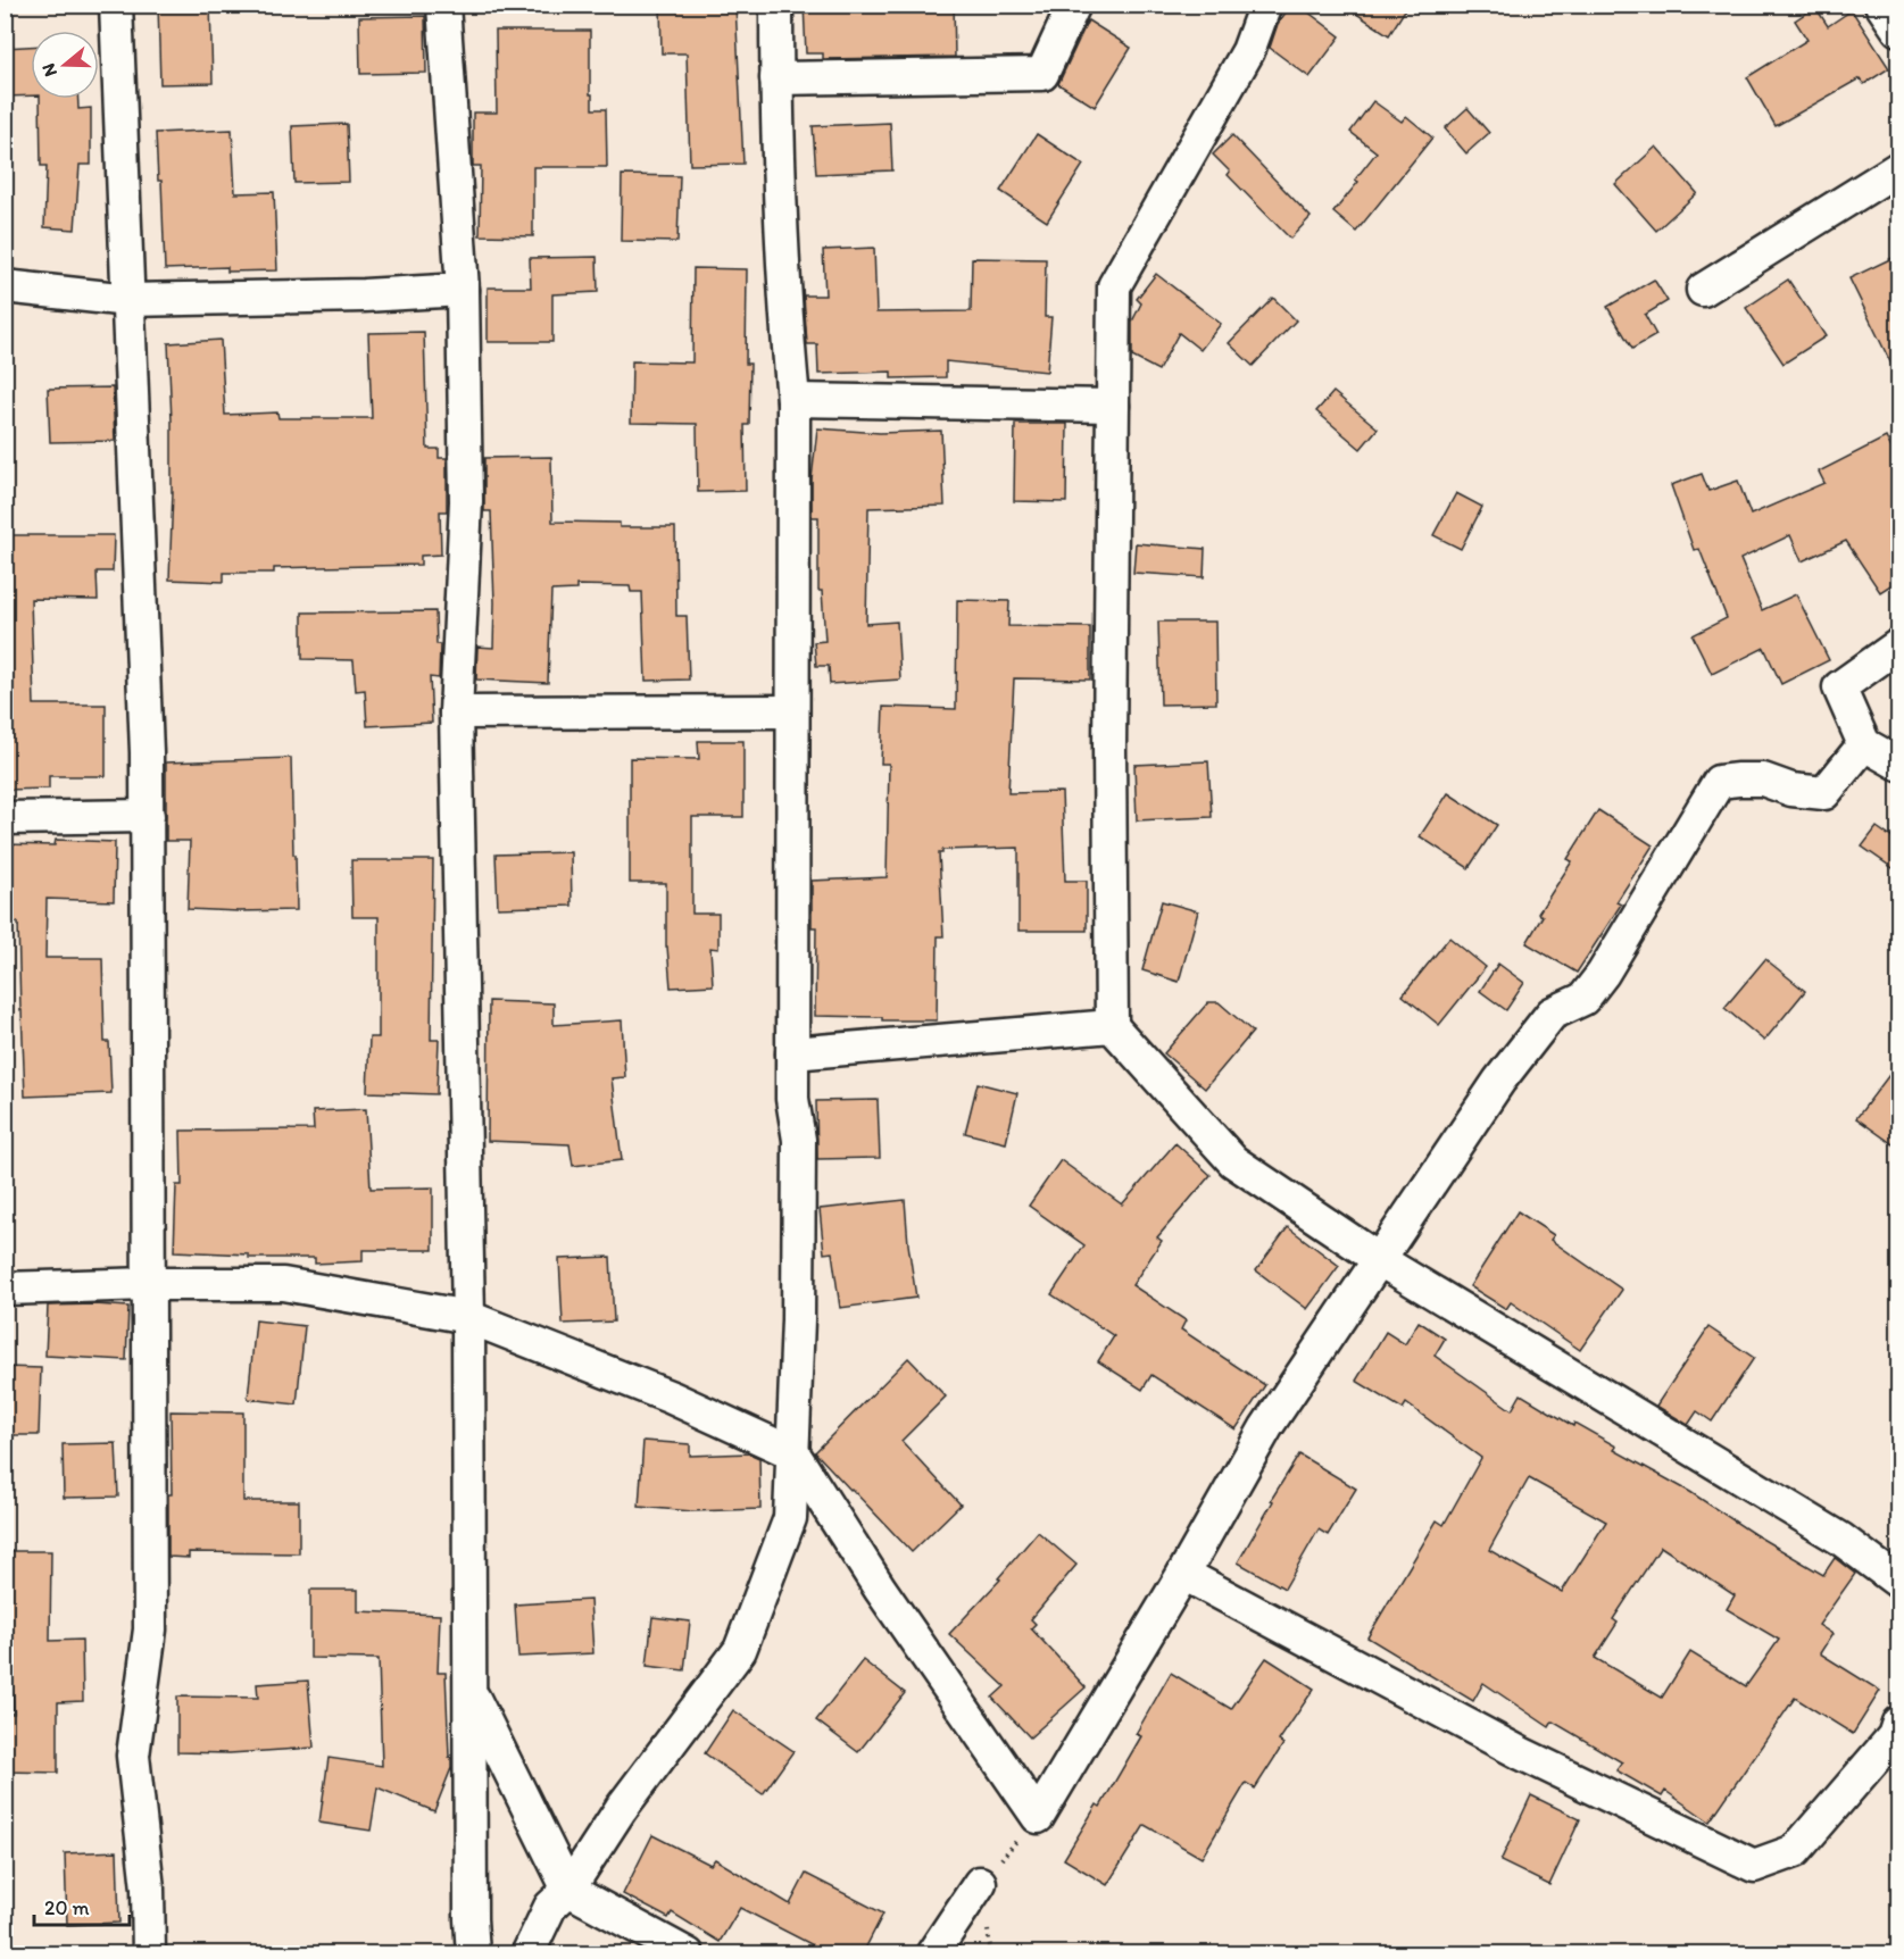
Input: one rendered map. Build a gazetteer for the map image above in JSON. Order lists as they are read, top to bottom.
{
  "scale_bar": "20 m",
  "north": "left"
}
